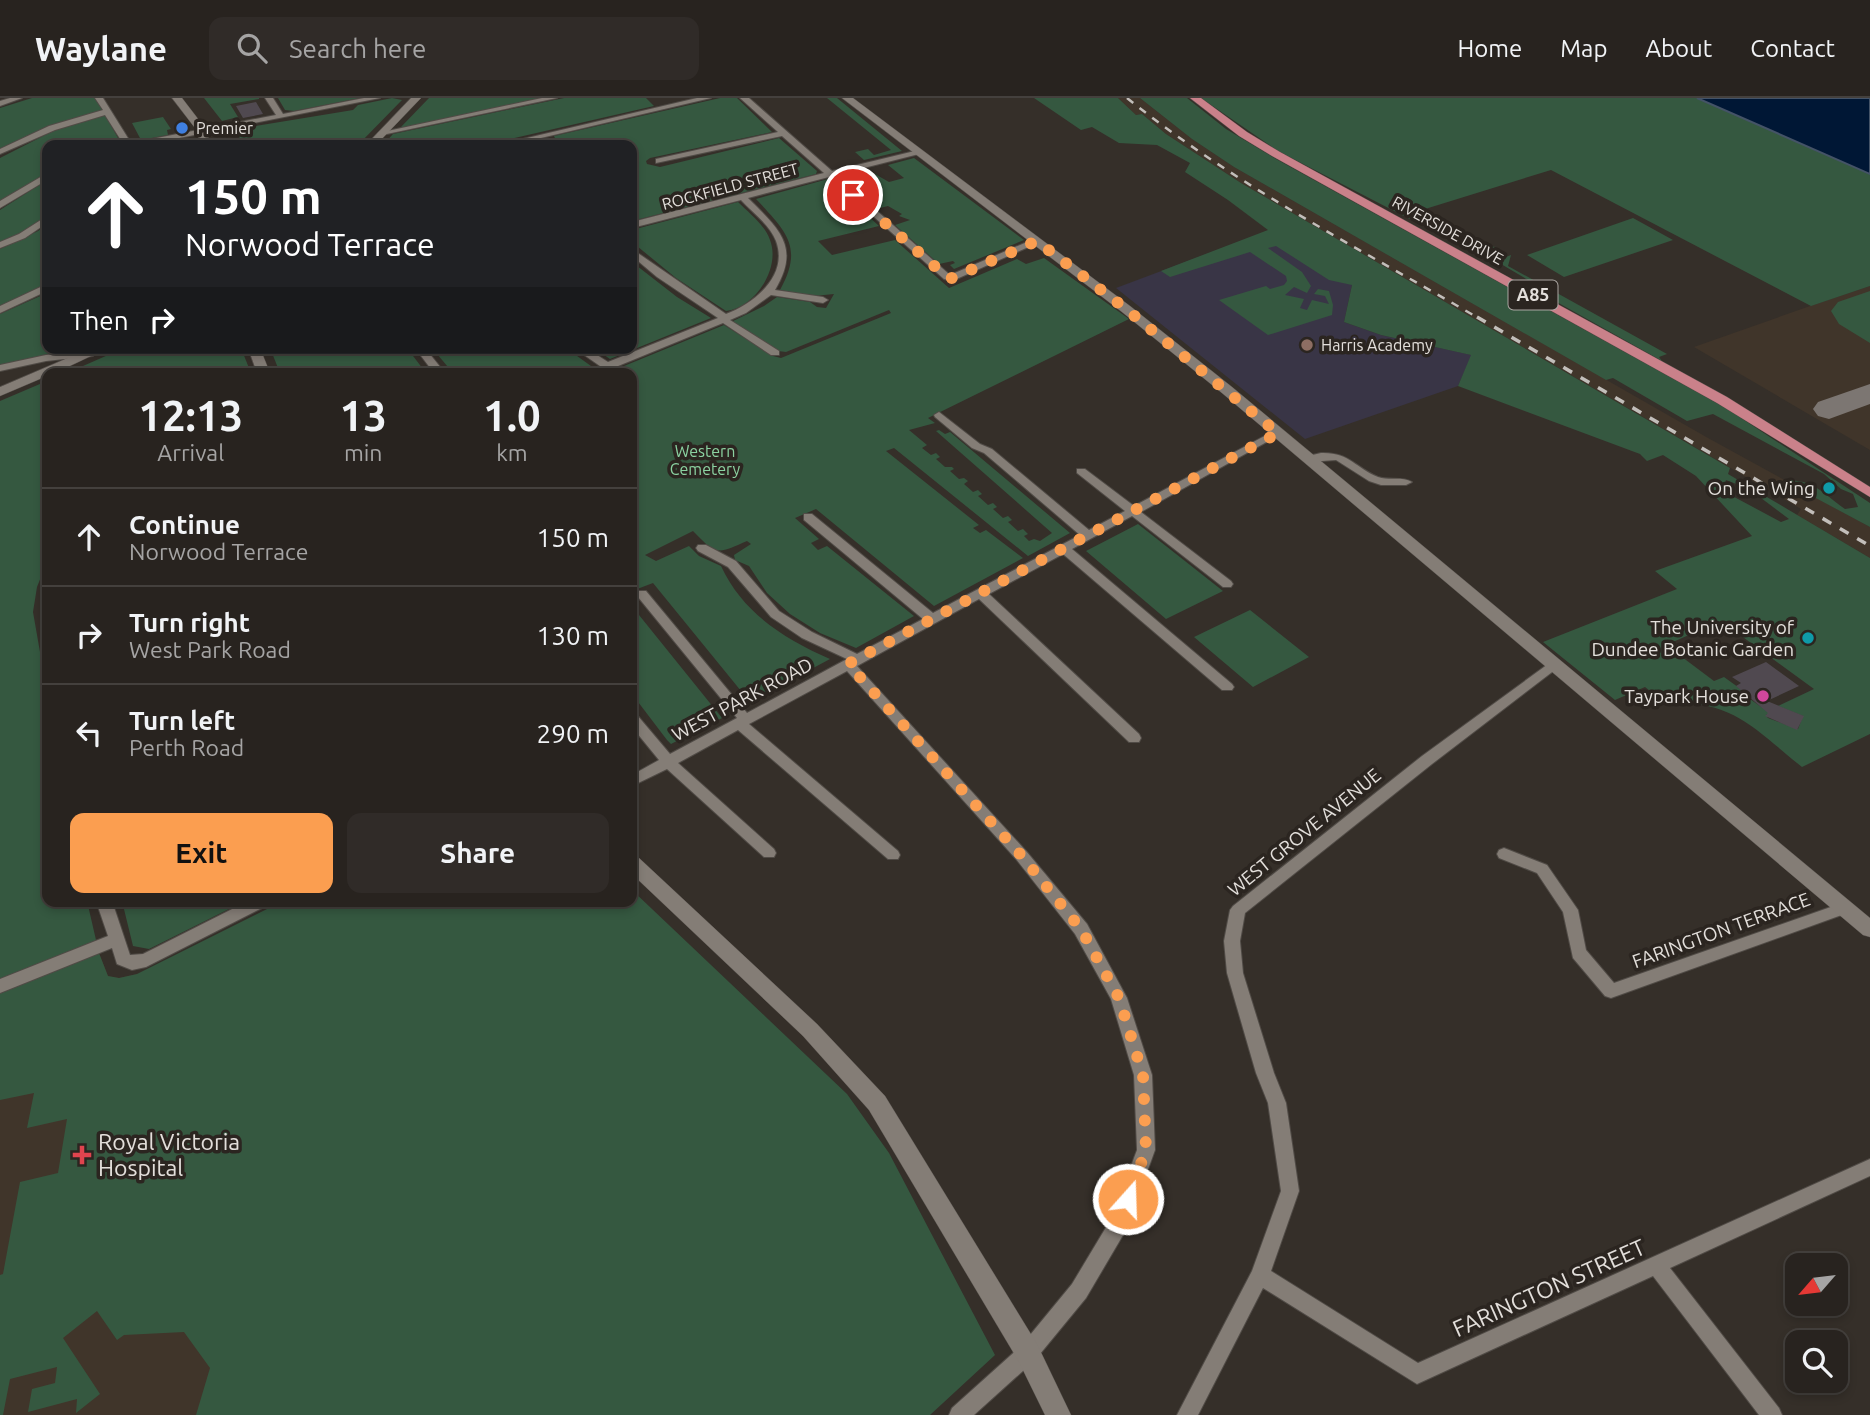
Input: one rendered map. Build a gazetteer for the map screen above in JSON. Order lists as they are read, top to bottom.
{
  "streets": {
    "main road": ["RIVERSIDE DRIVE", "A85"],
    "street": [
      "ROCKFIELD STREET",
      "WEST PARK ROAD",
      "WEST GROVE AVENUE",
      "FARINGTON TERRACE",
      "FARINGTON STREET"
    ]
  },
  "crossings": [
    ["WEST GROVE AVENUE", "FARINGTON STREET"]
  ],
  "parks": ["Western Cemetery"],
  "places": {
    "other": [
      "Premier",
      "Harris Academy",
      "On the Wing",
      "The University of Dundee Botanic Garden",
      "Taypark House"
    ],
    "health": ["Royal Victoria Hospital"]
  },
  "north": "bottom left",
  "page": {
    "header": "Waylane",
    "search": "Search here",
    "nav": [
      "Home",
      "Map",
      "About",
      "Contact"
    ],
    "turn": ["150 m", "Norwood Terrace"],
    "then": "Then",
    "eta": [
      "12:13",
      "Arrival",
      "13",
      "min",
      "1.0",
      "km"
    ],
    "list": [
      {
        "name": "Continue",
        "note": "Norwood Terrace",
        "value": "150 m"
      },
      {
        "name": "Turn right",
        "note": "West Park Road",
        "value": "130 m"
      },
      {
        "name": "Turn left",
        "note": "Perth Road",
        "value": "290 m"
      }
    ],
    "buttons": ["Exit", "Share"]
  }
}
